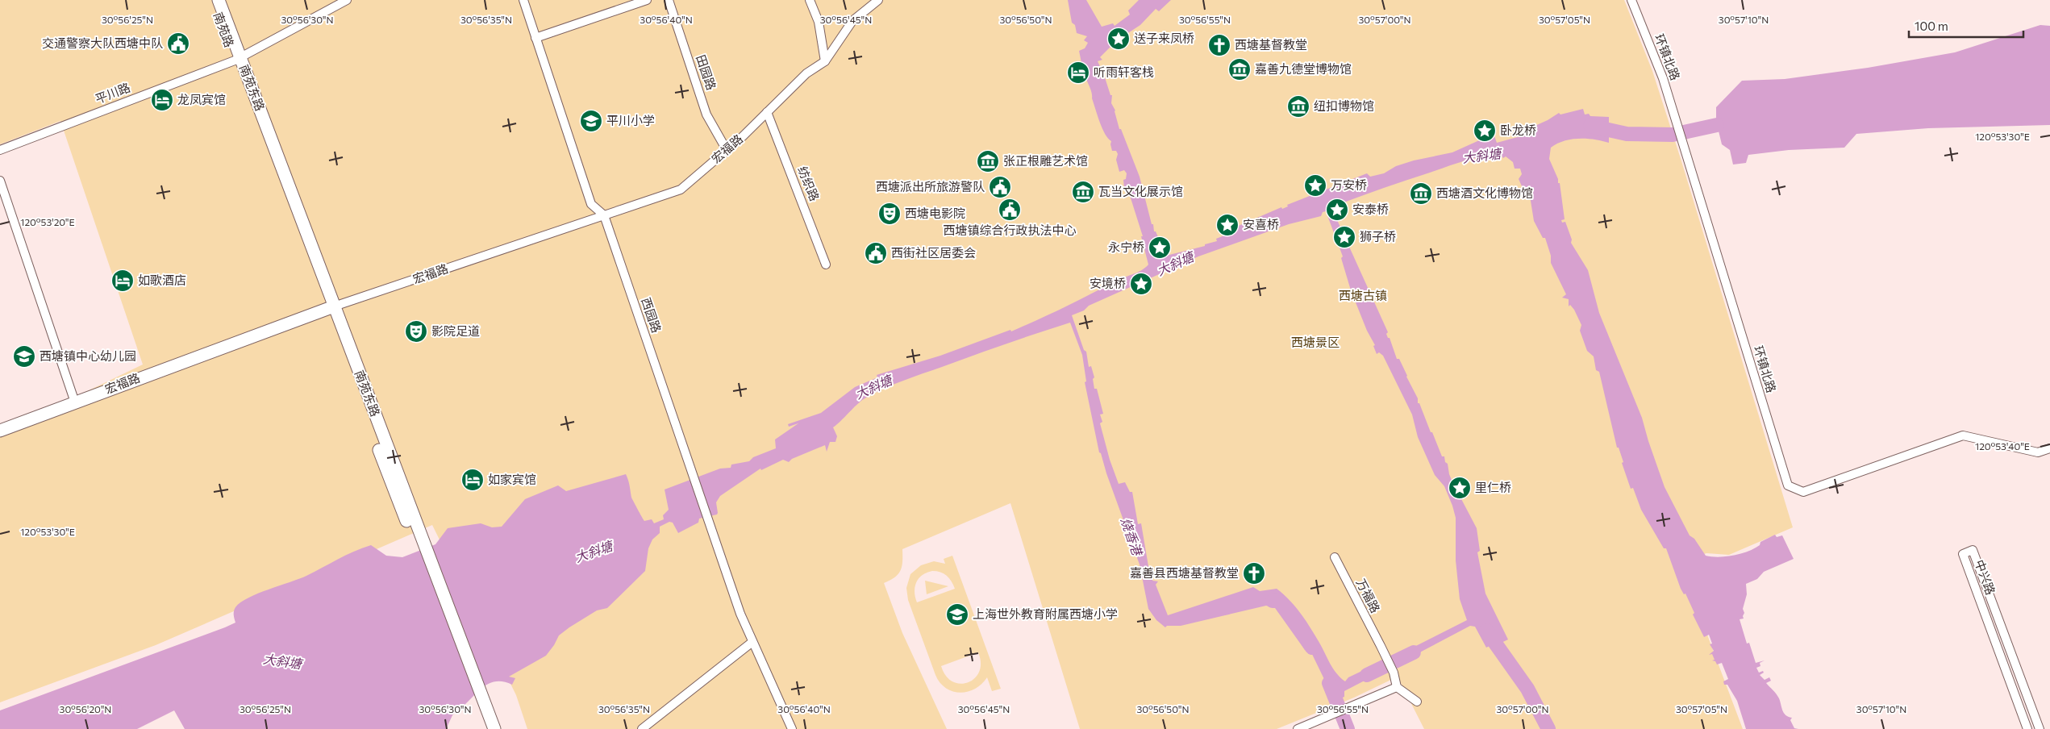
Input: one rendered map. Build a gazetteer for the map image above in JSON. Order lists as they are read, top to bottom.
{
  "streets": {
    "main road": ["南苑路", "南苑东路", "宏福路"],
    "street": [
      "环镇北路",
      "田园路",
      "平川路",
      "纺织路",
      "西园路",
      "中兴路",
      "万福路"
    ]
  },
  "crossings": [
    ["南苑路", "南苑东路"],
    ["南苑路", "平川路"],
    ["田园路", "宏福路"],
    ["南苑东路", "平川路"],
    ["南苑东路", "宏福路"],
    ["宏福路", "纺织路"],
    ["宏福路", "西园路"]
  ],
  "water": ["大斜塘", "烧香港"],
  "parks": ["西塘古镇", "西塘景区"],
  "places": {
    "place": [
      "送子来凤桥",
      "卧龙桥",
      "万安桥",
      "安泰桥",
      "安喜桥",
      "狮子桥",
      "永宁桥",
      "安境桥",
      "里仁桥"
    ],
    "public building": [
      "交通警察大队西塘中队",
      "西塘派出所旅游警队",
      "西塘镇综合行政执法中心",
      "西街社区居委会"
    ],
    "church": ["西塘基督教堂", "嘉善县西塘基督教堂"],
    "museum": [
      "嘉善九德堂博物馆",
      "纽扣博物馆",
      "张正根雕艺术馆",
      "瓦当文化展示馆",
      "西塘酒文化博物馆"
    ],
    "hotel": [
      "听雨轩客栈",
      "龙凤宾馆",
      "如歌酒店",
      "如家宾馆"
    ],
    "school or university": ["平川小学", "西塘镇中心幼儿园", "上海世外教育附属西塘小学"],
    "theatre": ["西塘电影院", "影院足道"]
  },
  "scale_bar": "100 m",
  "coordinates": [
    "30°56'25\"N",
    "30°56'30\"N",
    "30°56'35\"N",
    "30°56'40\"N",
    "30°56'45\"N",
    "30°56'50\"N",
    "30°56'55\"N",
    "30°57'00\"N",
    "30°57'05\"N",
    "30°57'10\"N",
    "120°53'30\"E",
    "120°53'20\"E",
    "120°53'40\"E",
    "30°56'20\"N"
  ]
}
